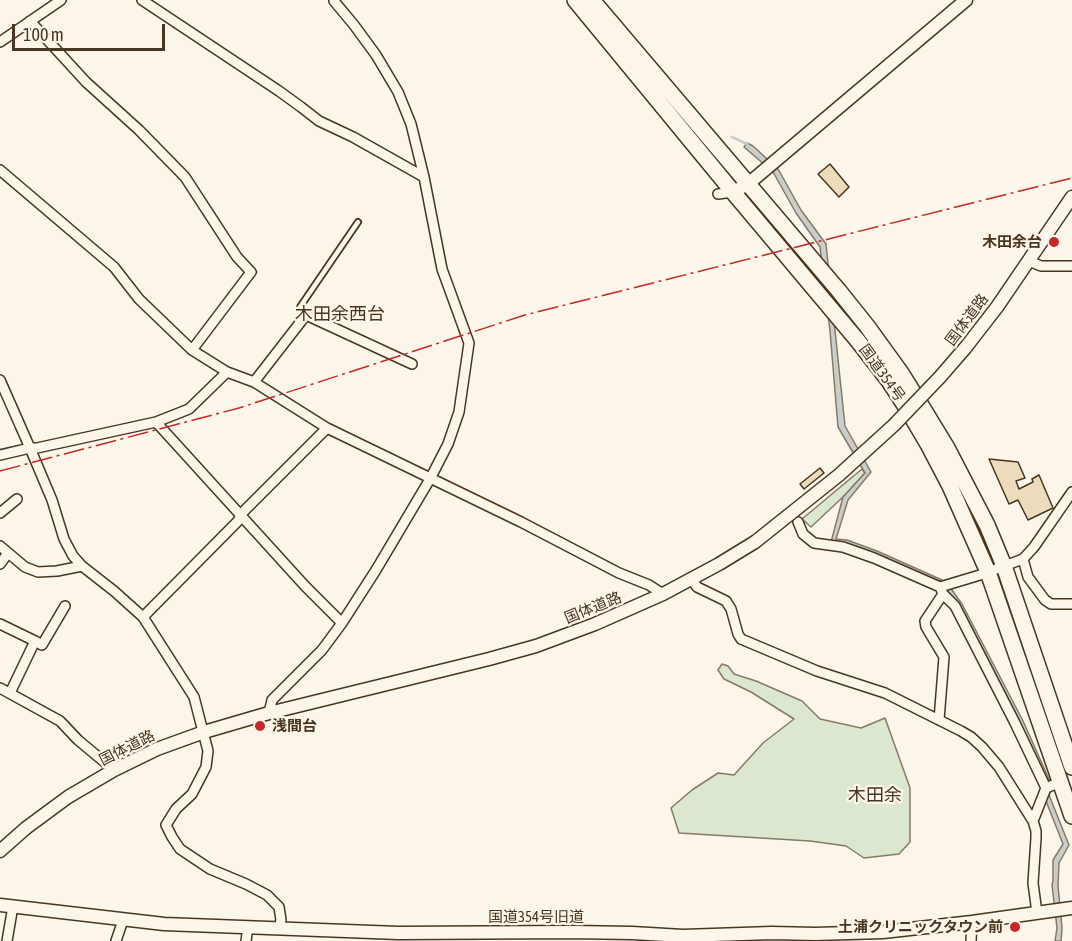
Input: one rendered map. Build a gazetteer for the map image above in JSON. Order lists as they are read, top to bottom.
{
  "streets": {
    "highway": ["国道354号"],
    "street": ["国体道路", "国道354号旧道"]
  },
  "districts": ["木田余西台", "木田余"],
  "places": ["木田余台", "浅間台", "土浦クリニックタウン前"],
  "scale_bar": "100 m"
}
